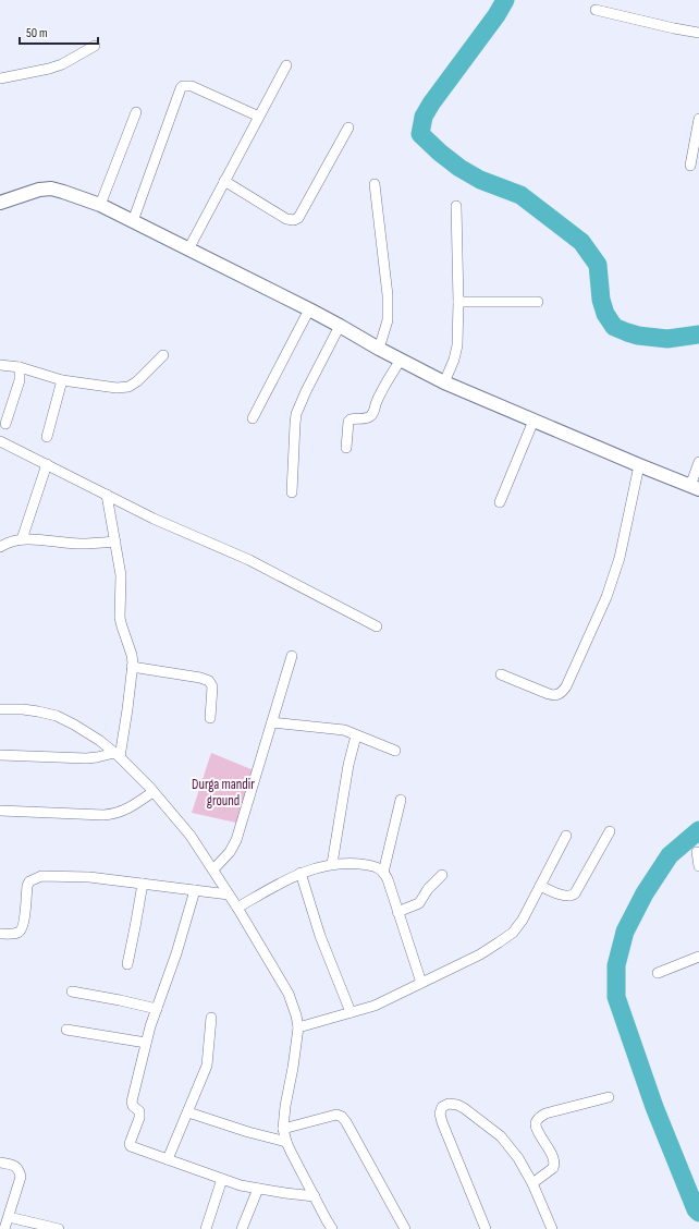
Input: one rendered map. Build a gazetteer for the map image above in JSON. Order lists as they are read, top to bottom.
{
  "parks": ["Durga mandir ground"],
  "scale_bar": "50 m"
}
